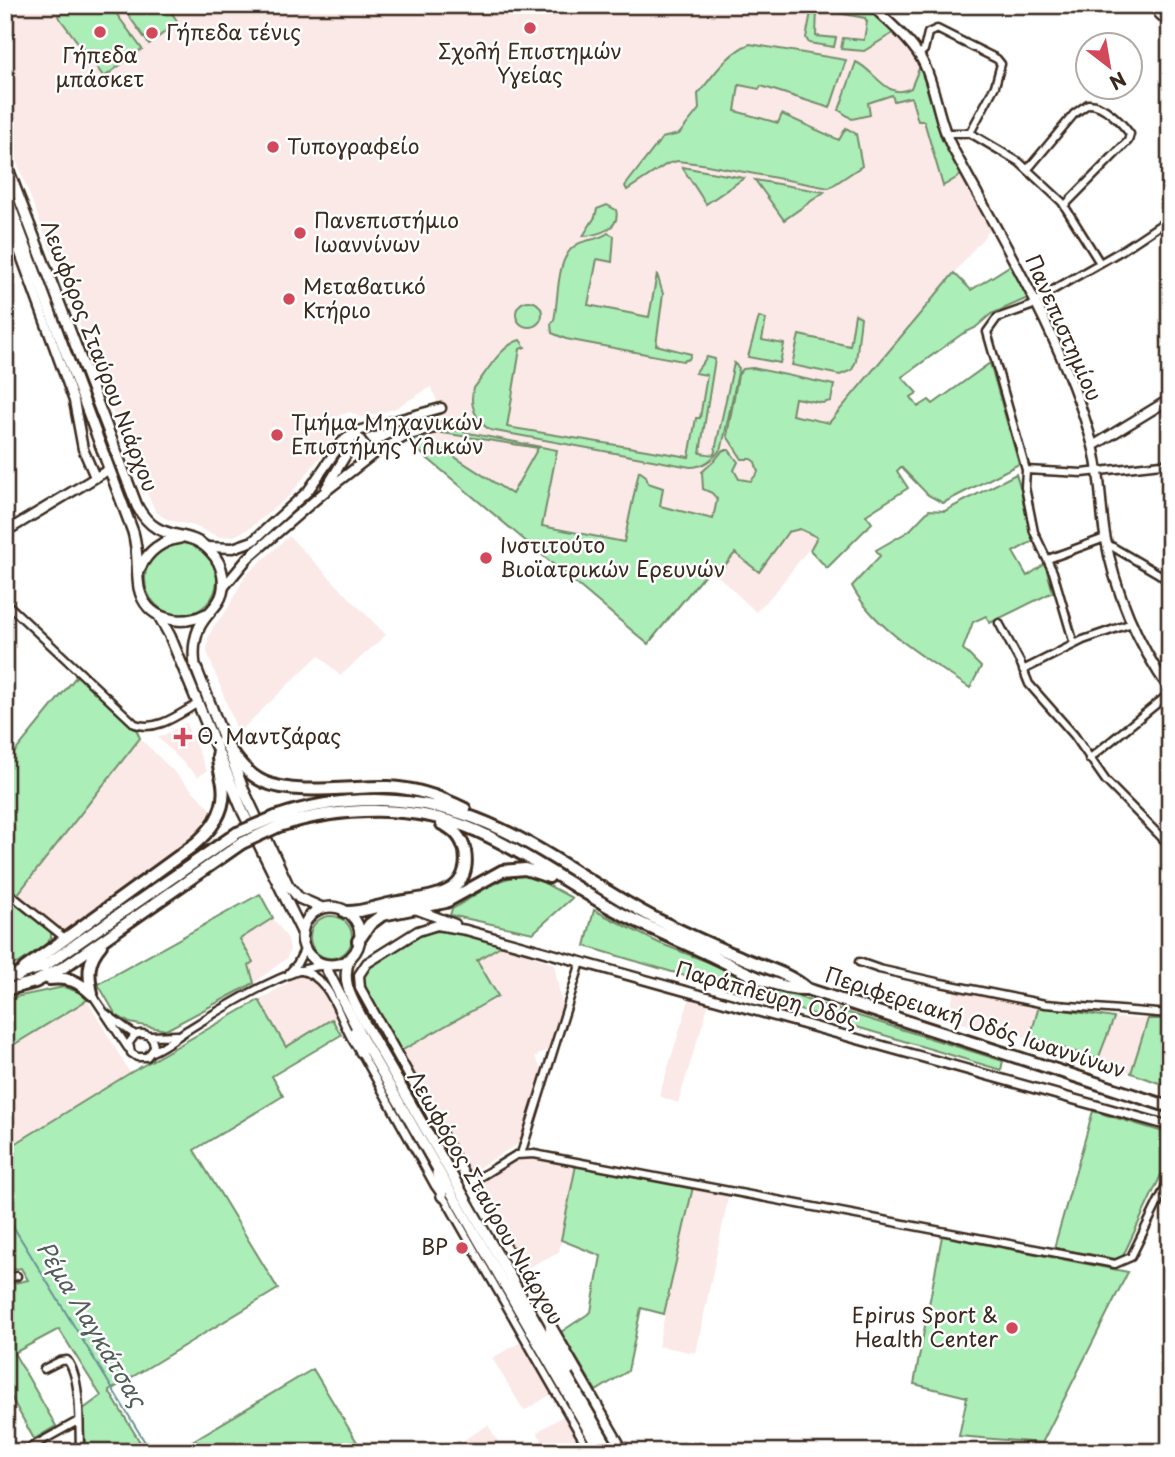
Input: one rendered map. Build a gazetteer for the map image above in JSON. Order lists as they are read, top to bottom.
{
  "streets": {
    "highway": ["Περιφερειακή Οδός Ιωαννίνων"],
    "main road": ["Λεωφόρος Σταύρου Νιάρχου"],
    "street": ["Πανεπιστημίου", "Παράπλευρη Οδός"]
  },
  "water": ["Ρέμα Λαγκάτσας"],
  "places": {
    "other": [
      "Σχολή Επιστημών Υγείας",
      "Γήπεδα μπάσκετ",
      "Γήπεδα τένις",
      "Τυπογραφείο",
      "Πανεπιστήμιο Ιωαννίνων",
      "Μεταβατικό Κτήριο",
      "Τμήμα Μηχανικών Επιστήμης Υλικών",
      "Ινστιτούτο Βιοϊατρικών Ερευνών",
      "BP",
      "Epirus Sport & Health Center"
    ],
    "health": ["Θ. Μαντζάρας"]
  },
  "north": "bottom right"
}
